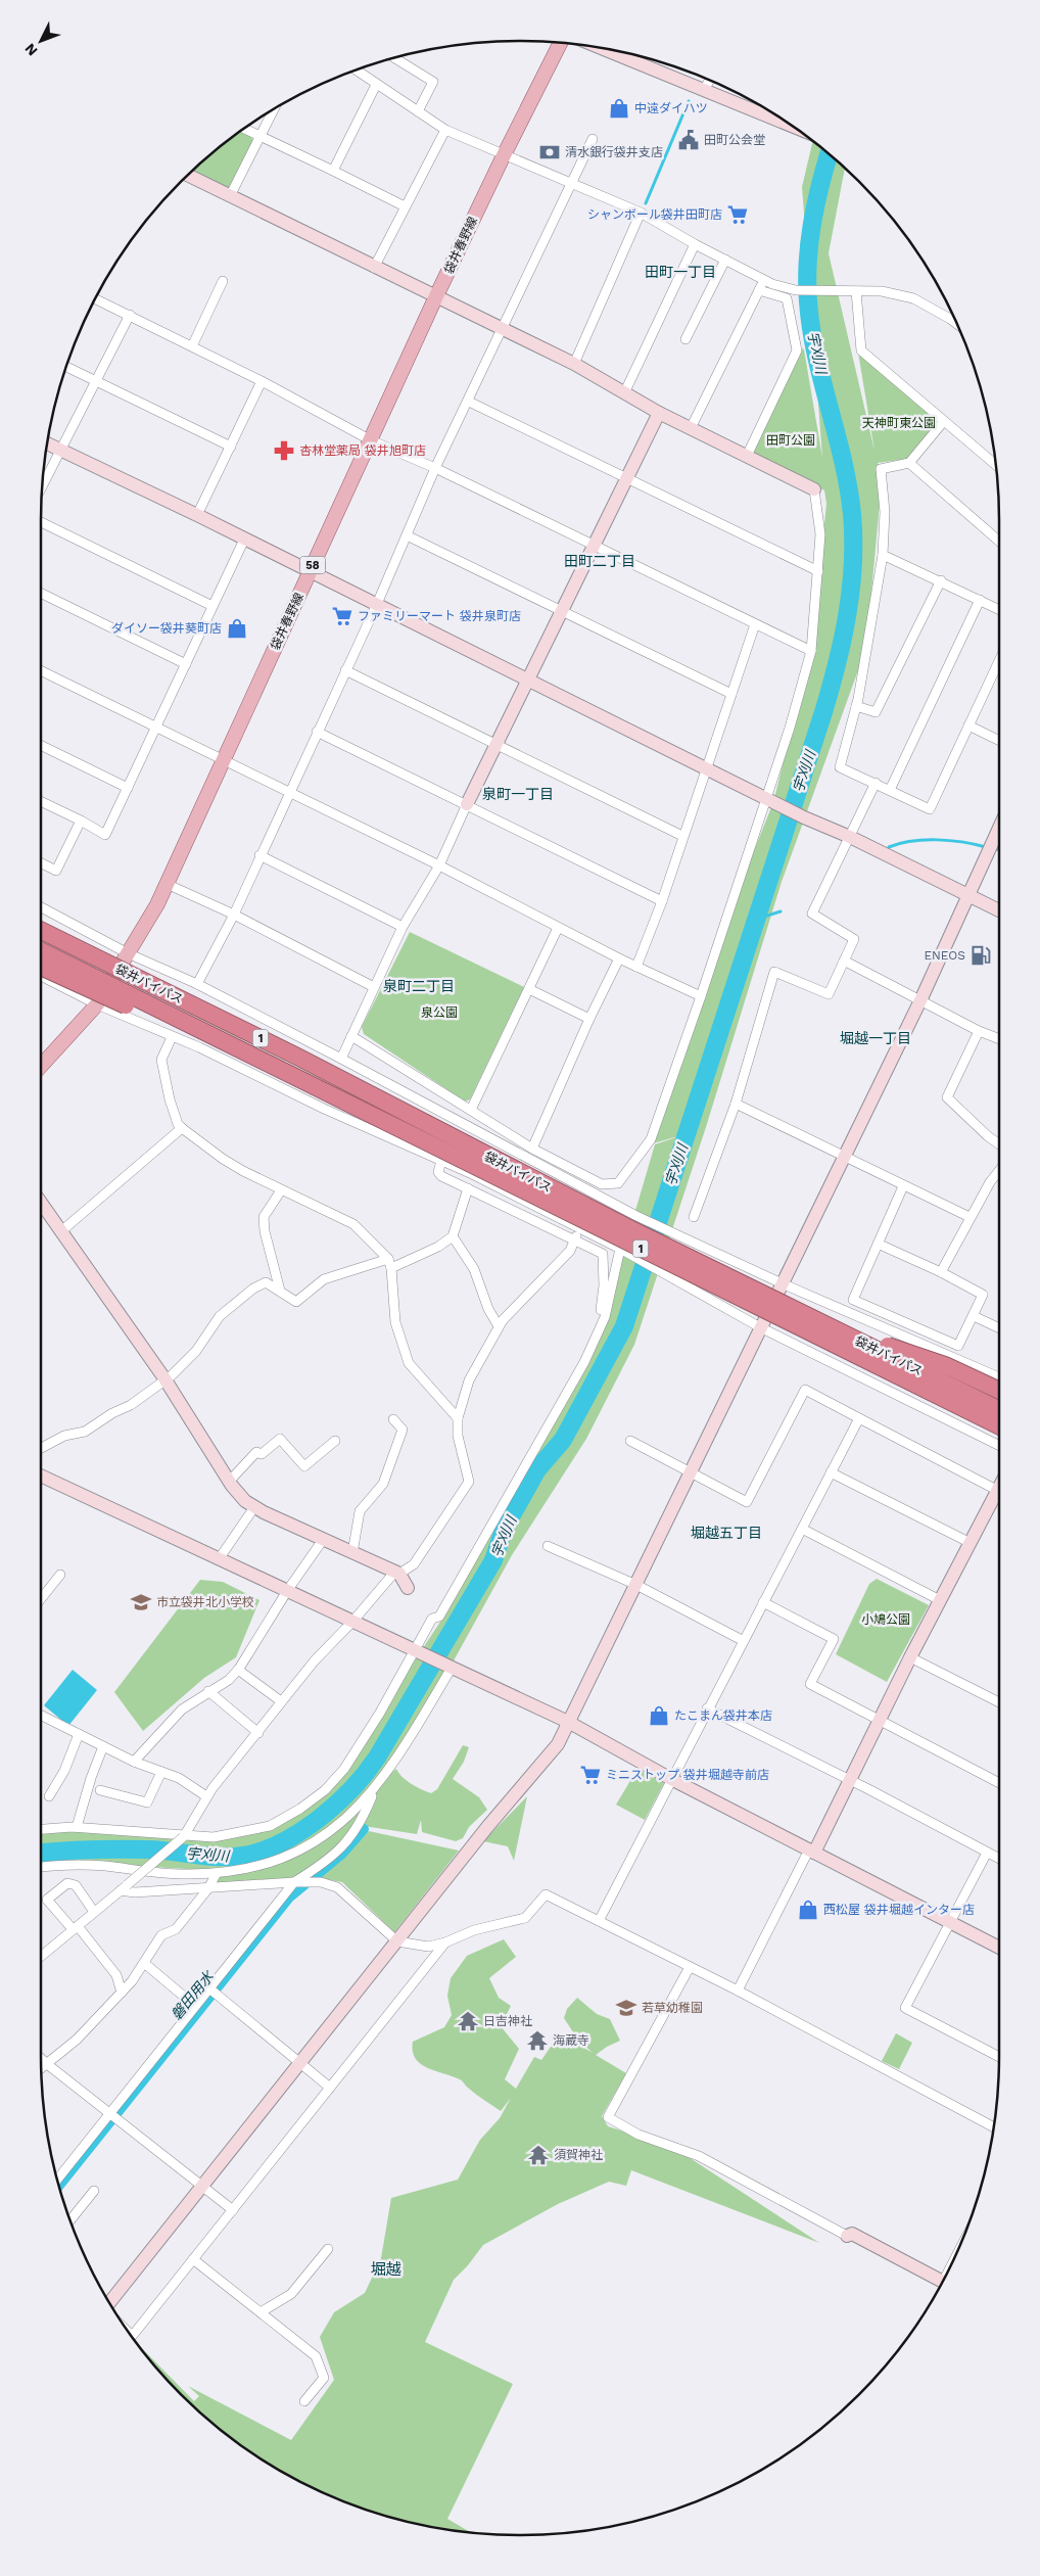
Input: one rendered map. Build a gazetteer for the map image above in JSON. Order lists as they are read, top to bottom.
{
  "streets": {
    "highway": ["袋井バイパス", "1"],
    "main road": ["袋井春野線", "58"]
  },
  "districts": [
    "田町一丁目",
    "田町二丁目",
    "泉町一丁目",
    "泉町二丁目",
    "堀越一丁目",
    "堀越五丁目",
    "堀越"
  ],
  "water": ["宇刈川", "磐田用水"],
  "parks": [
    "天神町東公園",
    "田町公園",
    "泉公園",
    "小鳩公園"
  ],
  "places": {
    "shop": [
      "中遠ダイハツ",
      "ダイソー袋井葵町店",
      "たこまん袋井本店",
      "西松屋 袋井堀越インター店"
    ],
    "public building": ["田町公会堂"],
    "bank": ["清水銀行袋井支店"],
    "supermarket": ["シャンボール袋井田町店", "ファミリーマート 袋井泉町店", "ミニストップ 袋井堀越寺前店"],
    "pharmacy": ["杏林堂薬局 袋井旭町店"],
    "fuel station": ["ENEOS"],
    "school or university": ["市立袋井北小学校", "若草幼稚園"],
    "temple": ["日吉神社", "海蔵寺", "須賀神社"]
  },
  "north": "bottom left"
}
